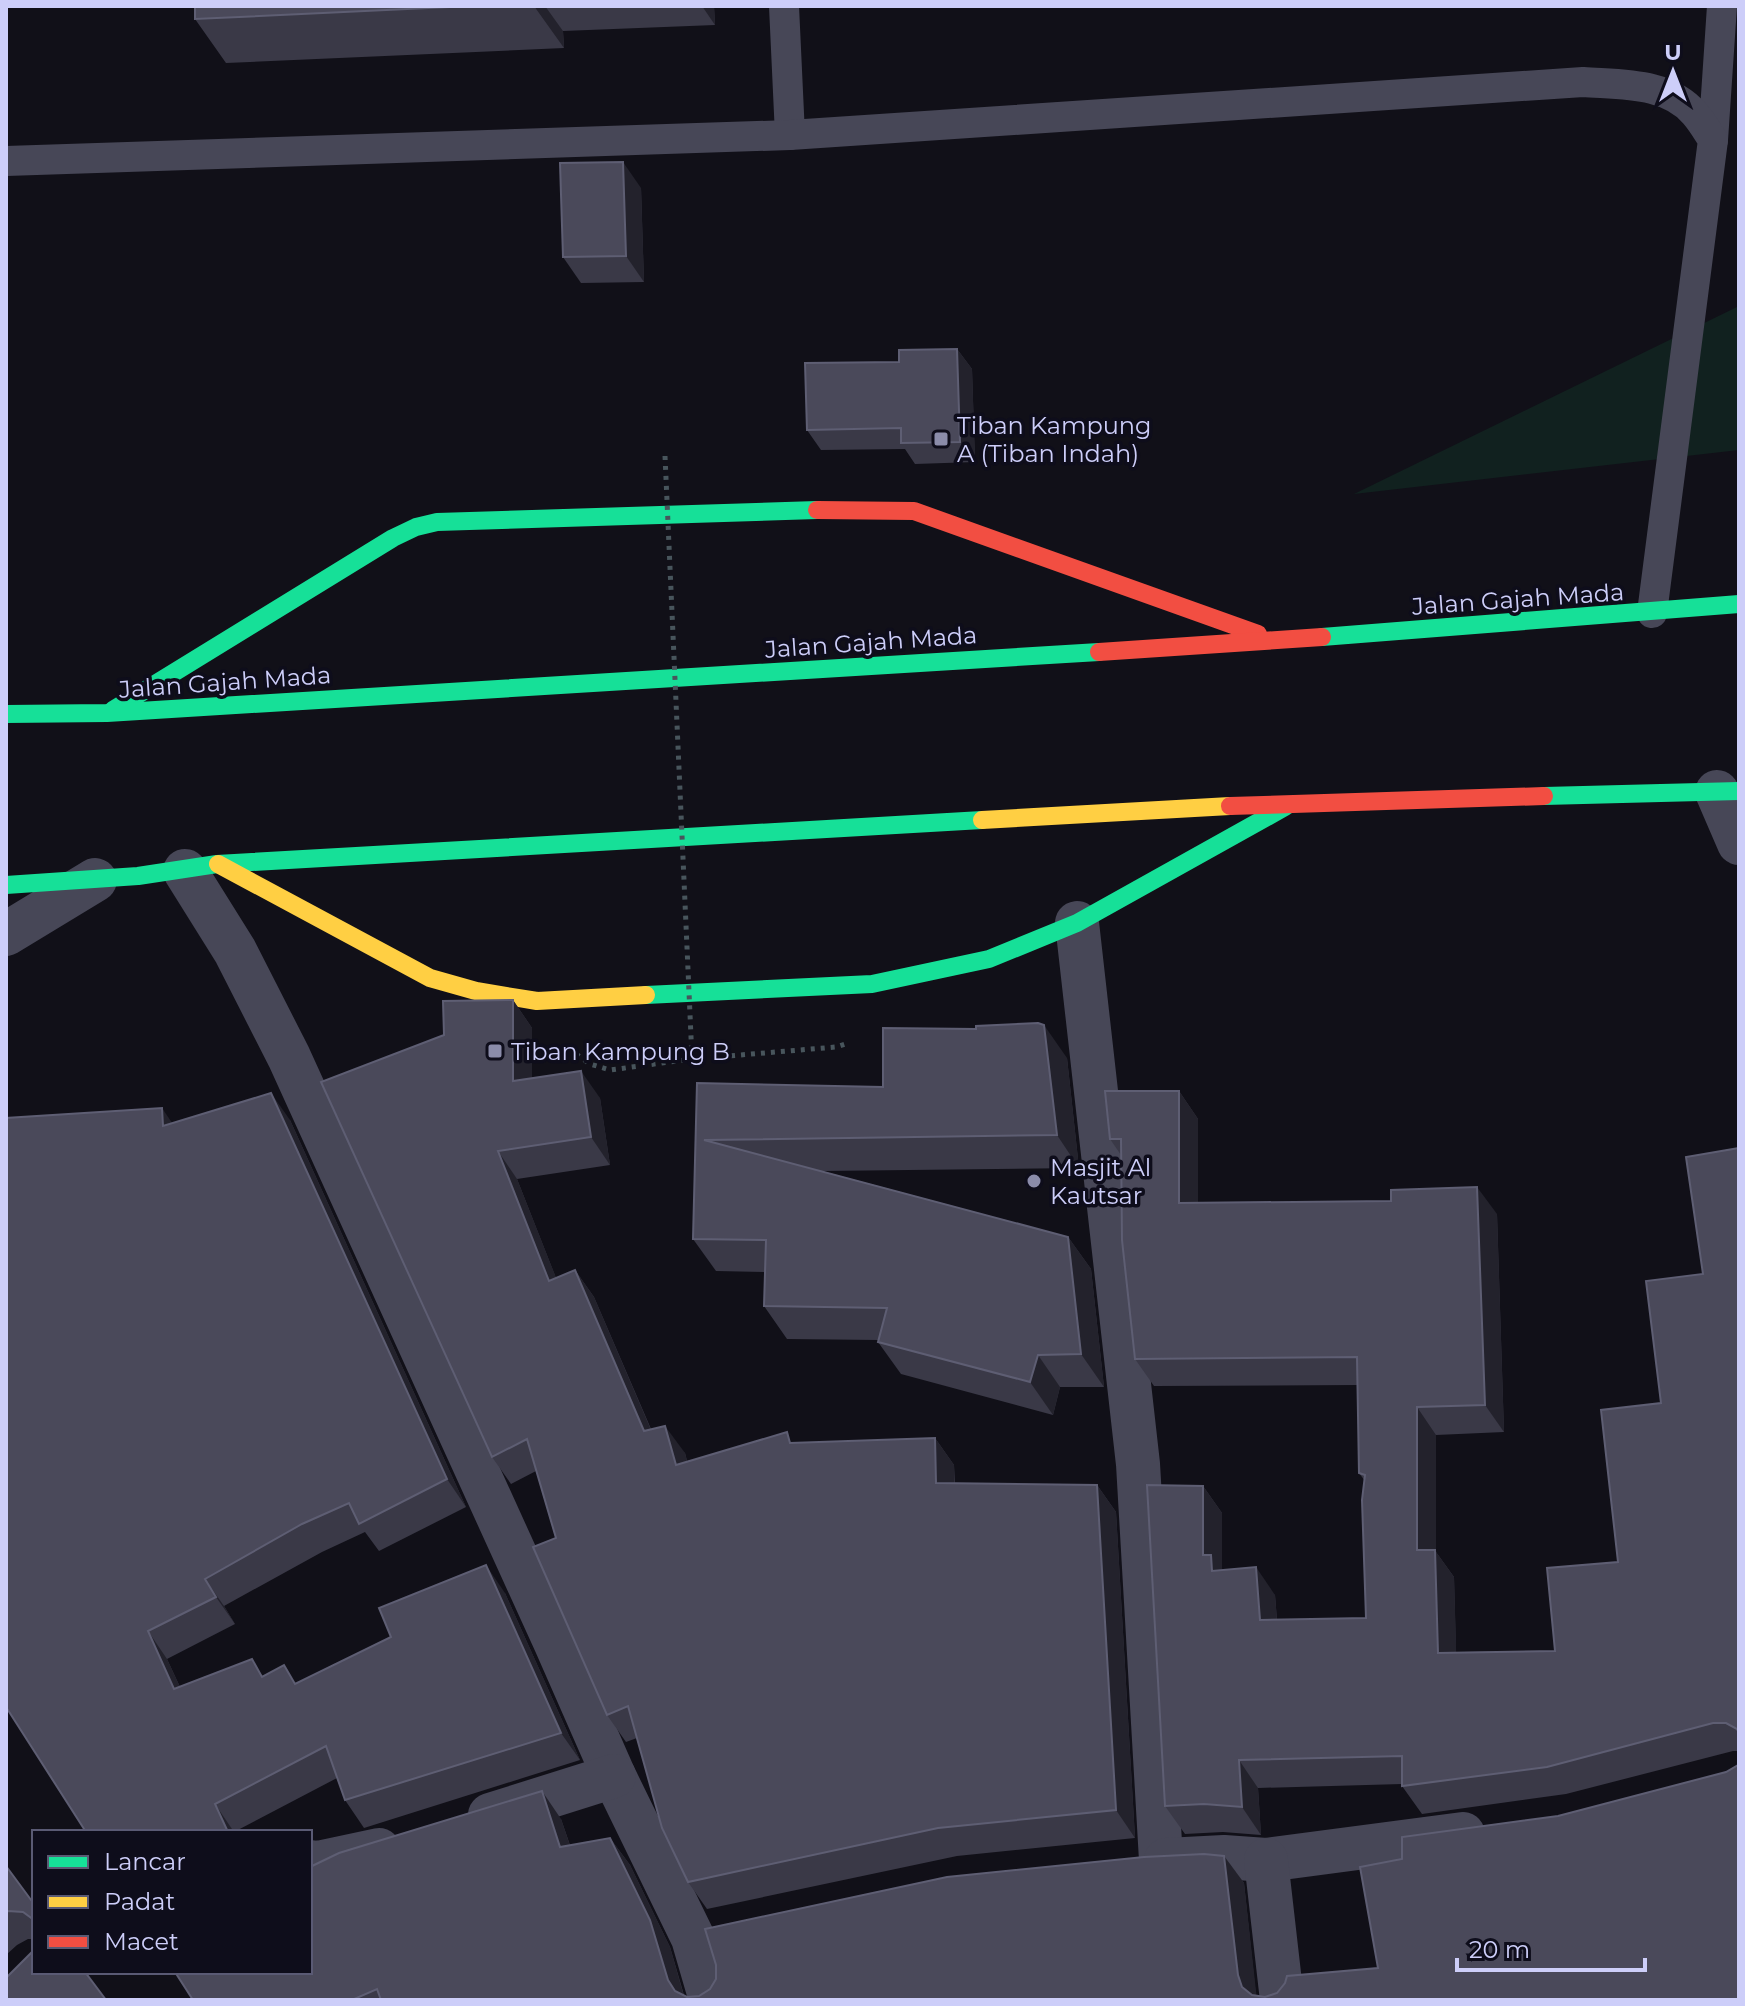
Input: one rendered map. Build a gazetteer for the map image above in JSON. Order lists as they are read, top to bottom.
{
  "streets": {
    "highway": ["Jalan Gajah Mada"]
  },
  "places": {
    "transit": ["Tiban Kampung A (Tiban Indah)", "Tiban Kampung B"],
    "other": ["Masjit Al Kautsar"]
  },
  "legend": ["Lancar", "Padat", "Macet"],
  "scale_bar": "20 m",
  "north": "top"
}
